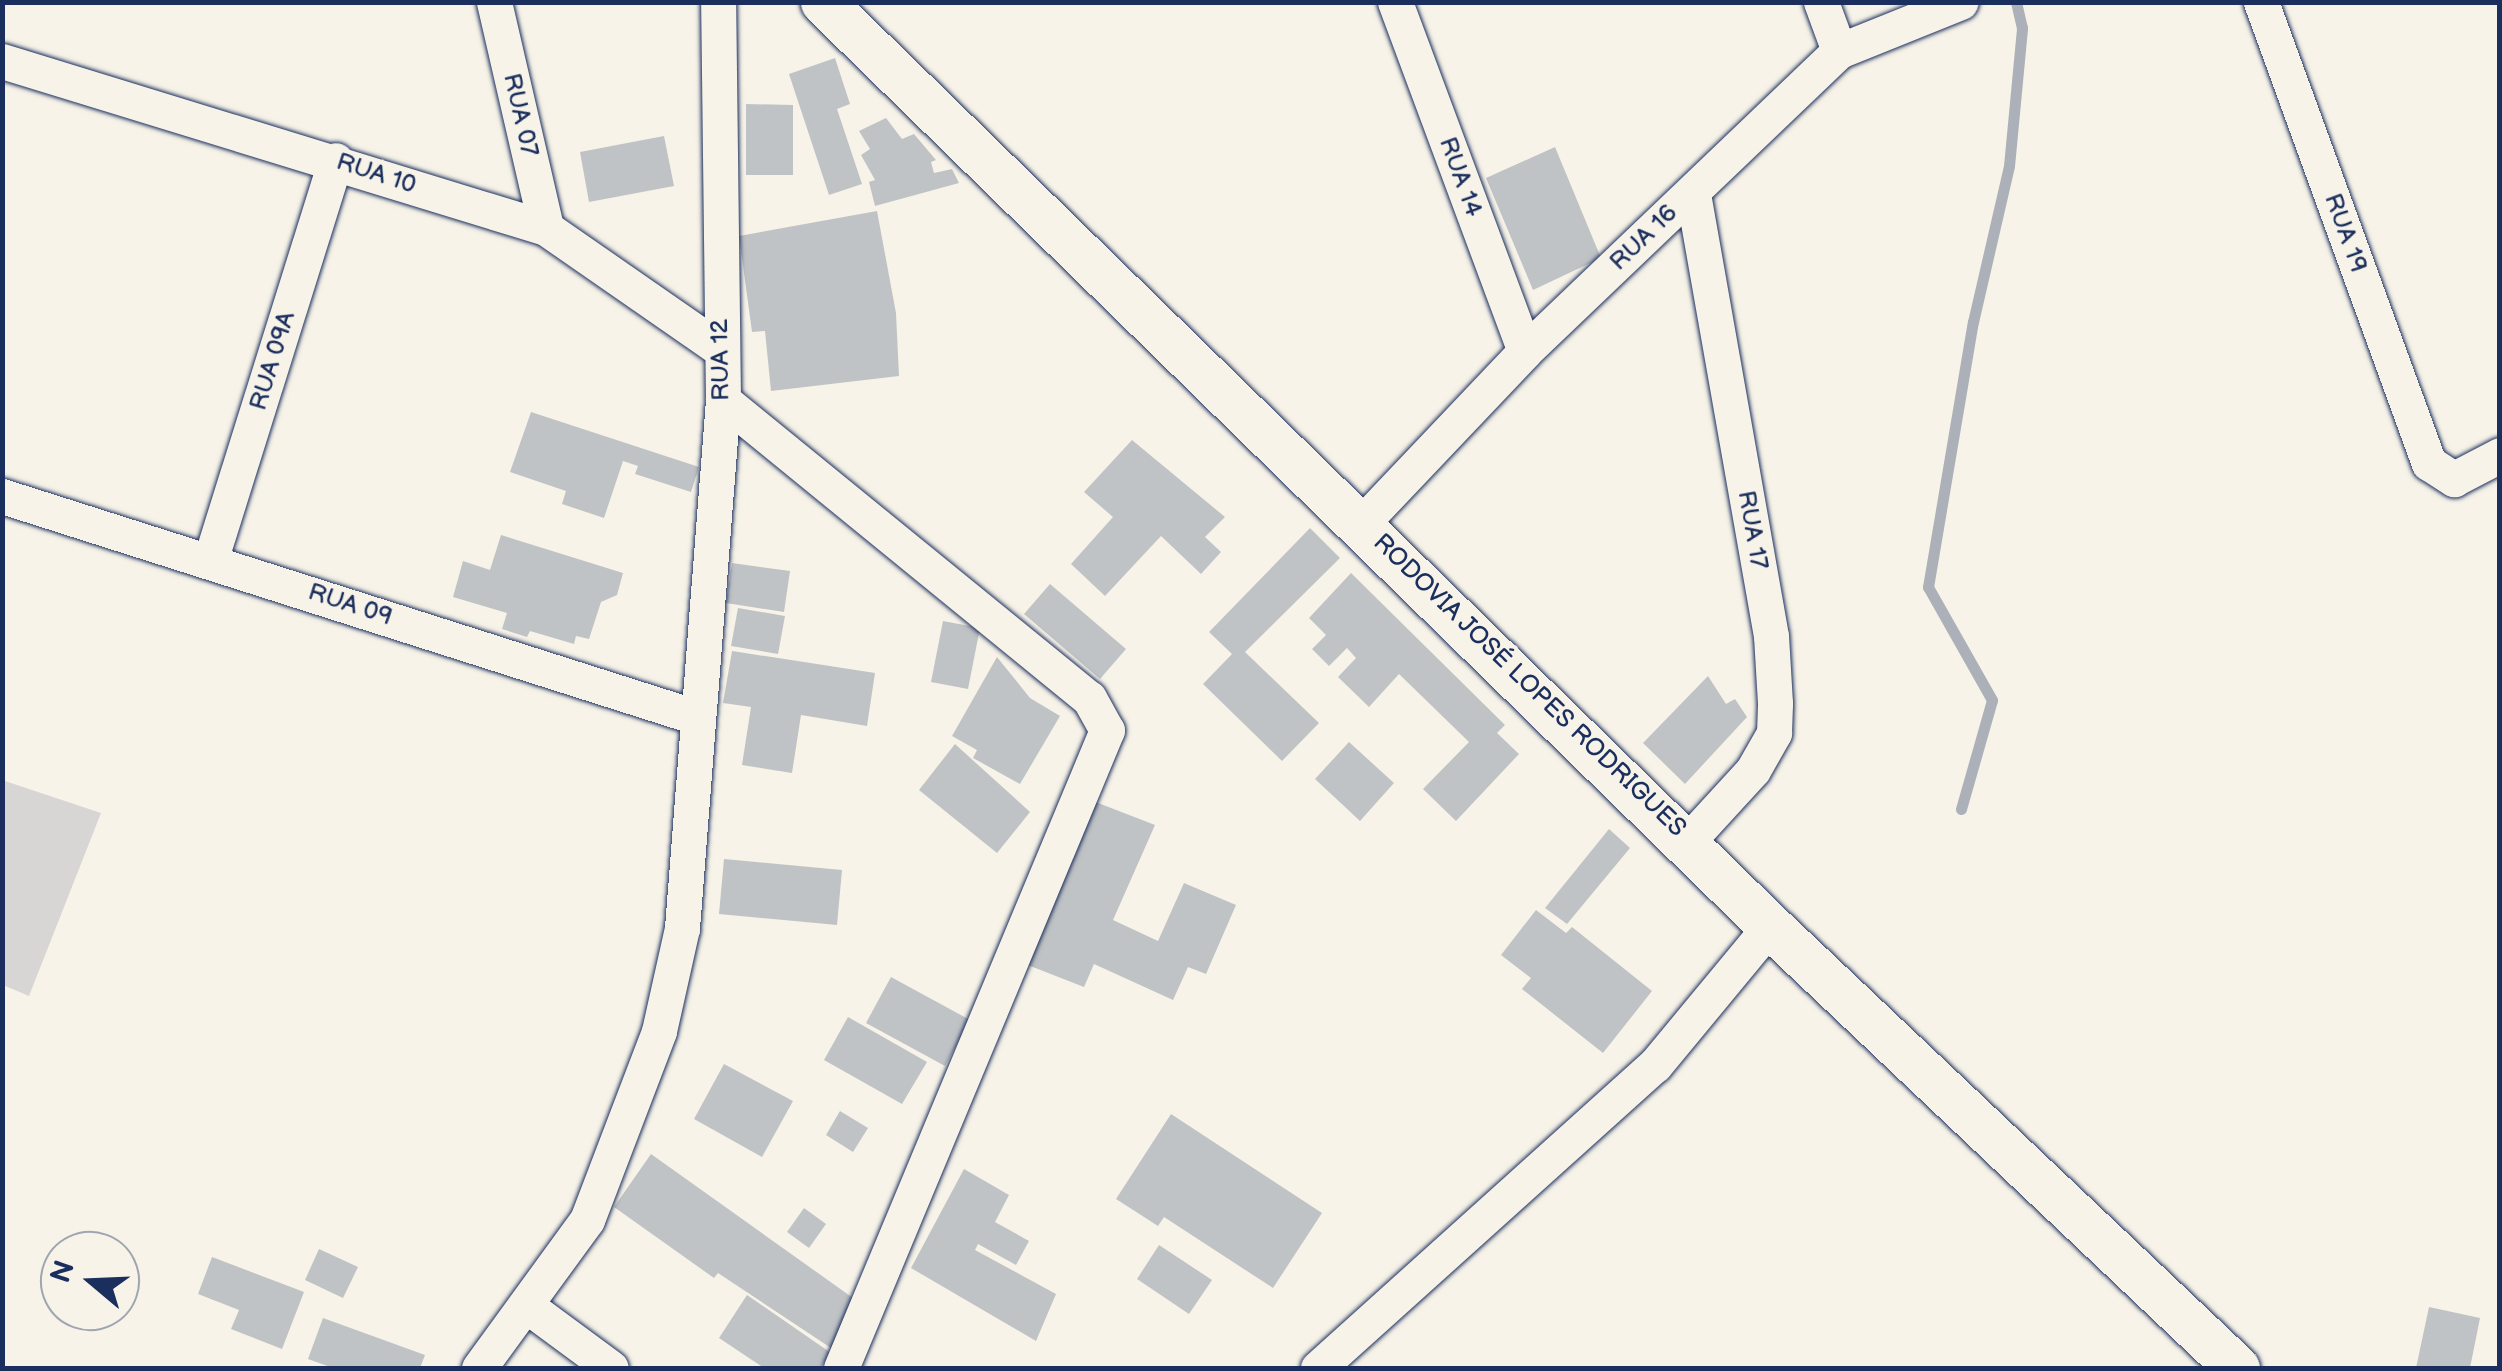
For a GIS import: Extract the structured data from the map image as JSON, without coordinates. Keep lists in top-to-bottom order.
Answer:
{
  "streets": {
    "street": [
      "RUA 07",
      "RUA 10",
      "RUA 14",
      "RUA 19",
      "RUA 16",
      "RUA 12",
      "RUA 09A",
      "RUA 17",
      "RUA 09",
      "RODOVIA JOSÉ LOPES RODRIGUES"
    ]
  },
  "crossings": [
    ["RUA 07", "RUA 10"],
    ["RUA 10", "RUA 12"],
    ["RUA 10", "RUA 09A"],
    ["RUA 14", "RUA 16"],
    ["RUA 16", "RUA 17"],
    ["RUA 16", "RODOVIA JOSÉ LOPES RODRIGUES"],
    ["RUA 12", "RUA 09"],
    ["RUA 09A", "RUA 09"],
    ["RUA 17", "RODOVIA JOSÉ LOPES RODRIGUES"]
  ],
  "north": "left"
}
